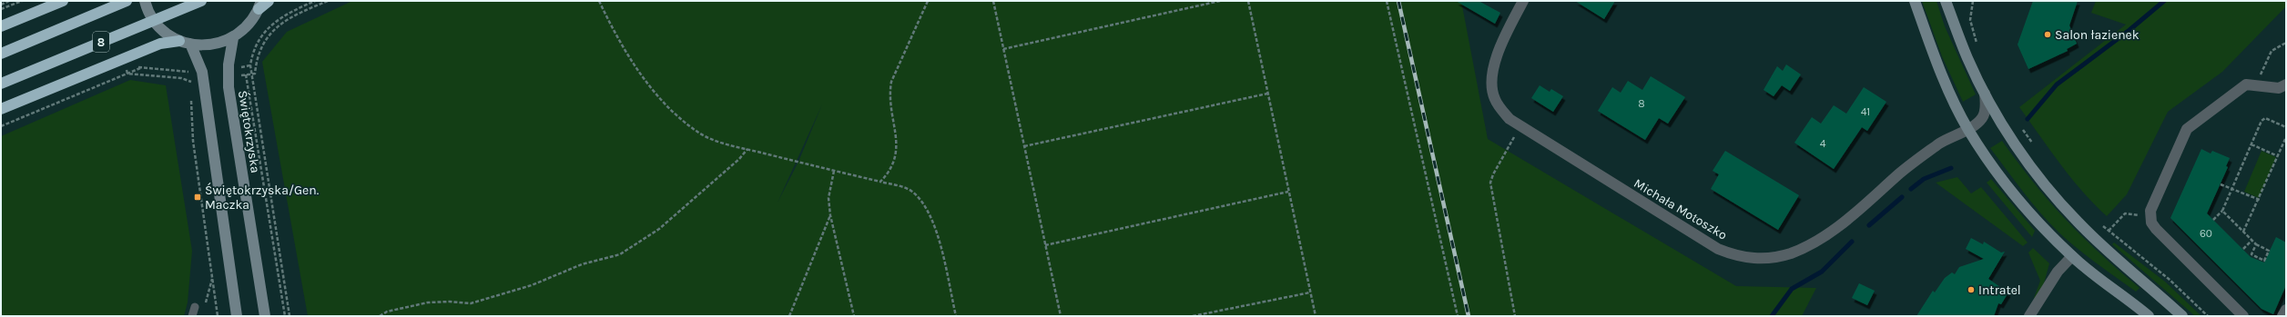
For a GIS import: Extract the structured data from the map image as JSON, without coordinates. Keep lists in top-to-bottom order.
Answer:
{
  "streets": {
    "highway": ["8"],
    "main road": ["Świętokrzyska"],
    "street": ["Michała Motoszko"]
  },
  "places": {
    "other": ["Salon łazienek", "Intratel"],
    "transit": ["Świętokrzyska/Gen. Maczka"]
  },
  "house_numbers": [
    "8",
    "41",
    "4",
    "60"
  ]
}
